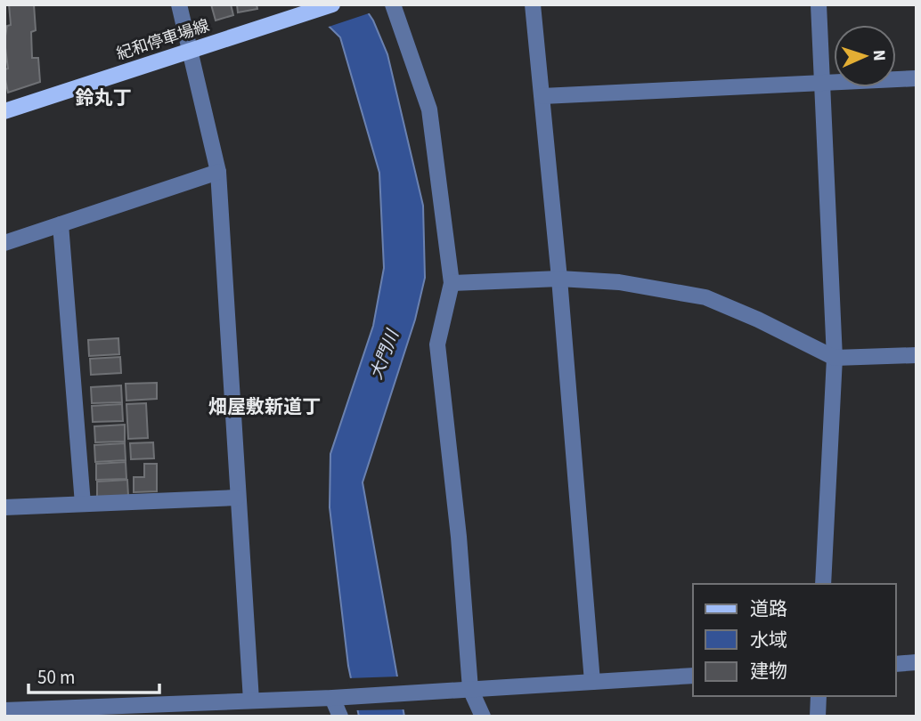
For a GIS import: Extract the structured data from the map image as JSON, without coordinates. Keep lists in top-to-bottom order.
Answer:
{
  "streets": {
    "main road": ["紀和停車場線"]
  },
  "districts": ["鈴丸丁", "畑屋敷新道丁"],
  "water": ["大門川"],
  "legend": ["道路", "水域", "建物"],
  "scale_bar": "50 m",
  "north": "right"
}
